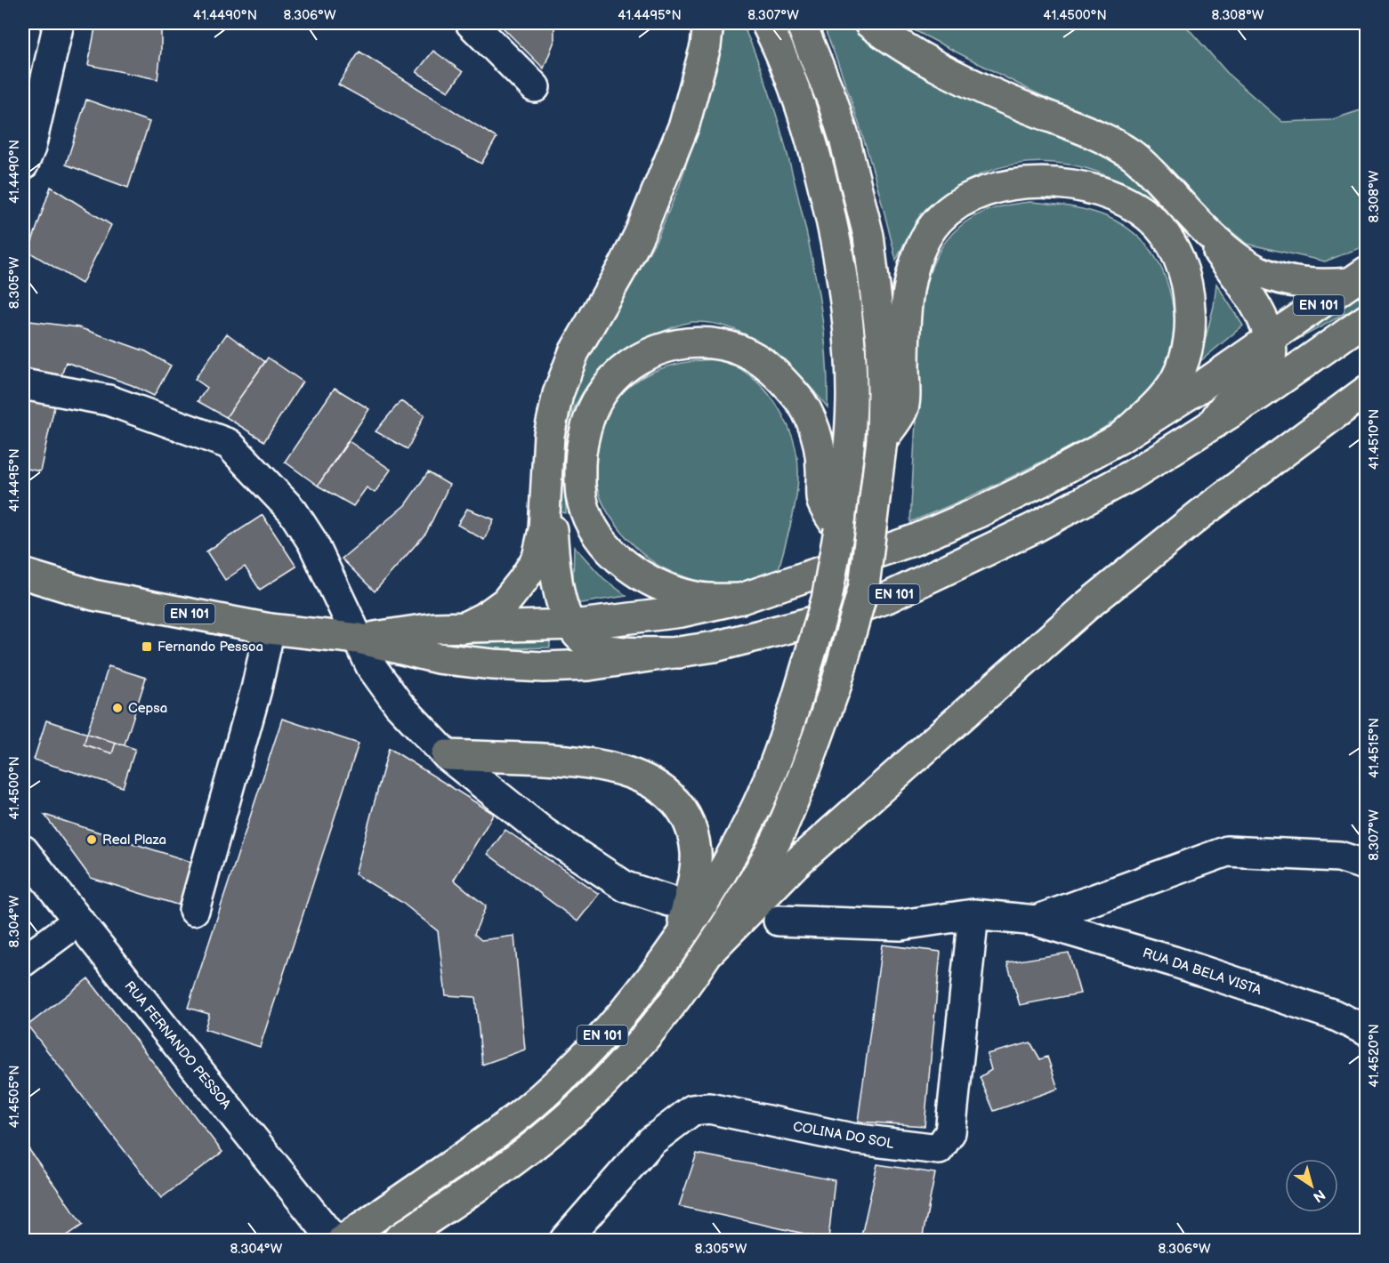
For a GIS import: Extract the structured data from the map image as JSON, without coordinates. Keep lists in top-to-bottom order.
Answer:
{
  "streets": {
    "main road": ["EN 101"],
    "street": ["RUA DA BELA VISTA", "RUA FERNANDO PESSOA", "COLINA DO SOL"]
  },
  "places": {
    "transit": ["Fernando Pessoa"],
    "other": ["Cepsa", "Real Plaza"]
  },
  "north": "bottom right",
  "coordinates": [
    "41.4490°N",
    "8.306°W",
    "41.4495°N",
    "8.307°W",
    "41.4500°N",
    "8.308°W",
    "8.305°W",
    "41.4510°N",
    "41.4515°N",
    "8.304°W",
    "41.4520°N",
    "41.4505°N"
  ]
}
